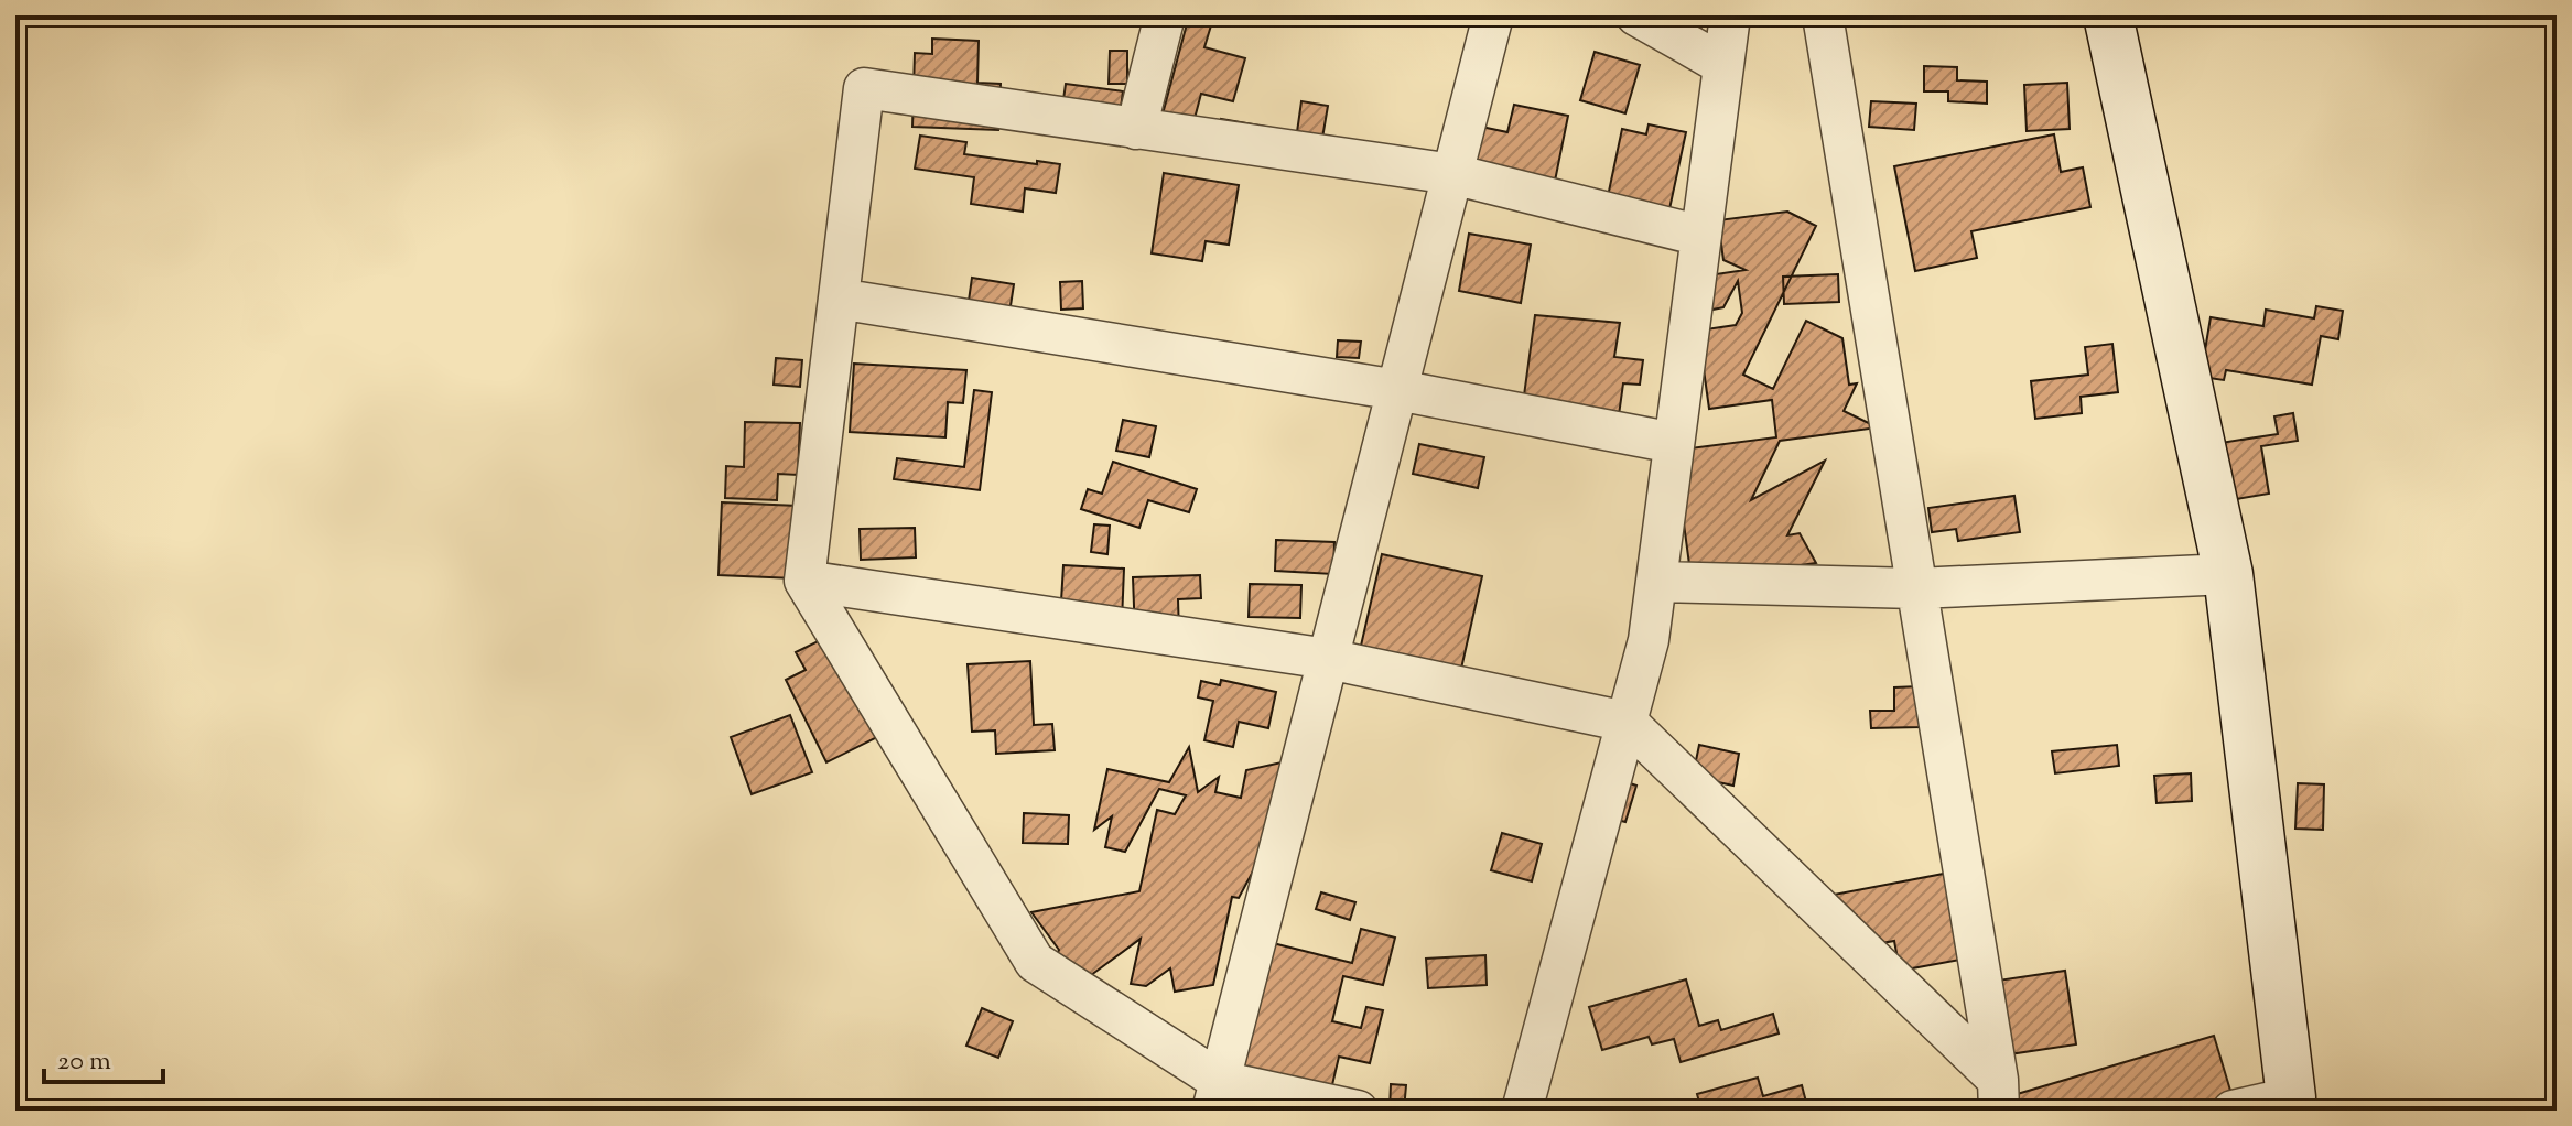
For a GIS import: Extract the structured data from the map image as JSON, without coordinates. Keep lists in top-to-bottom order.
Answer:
{
  "scale_bar": "20 m"
}
